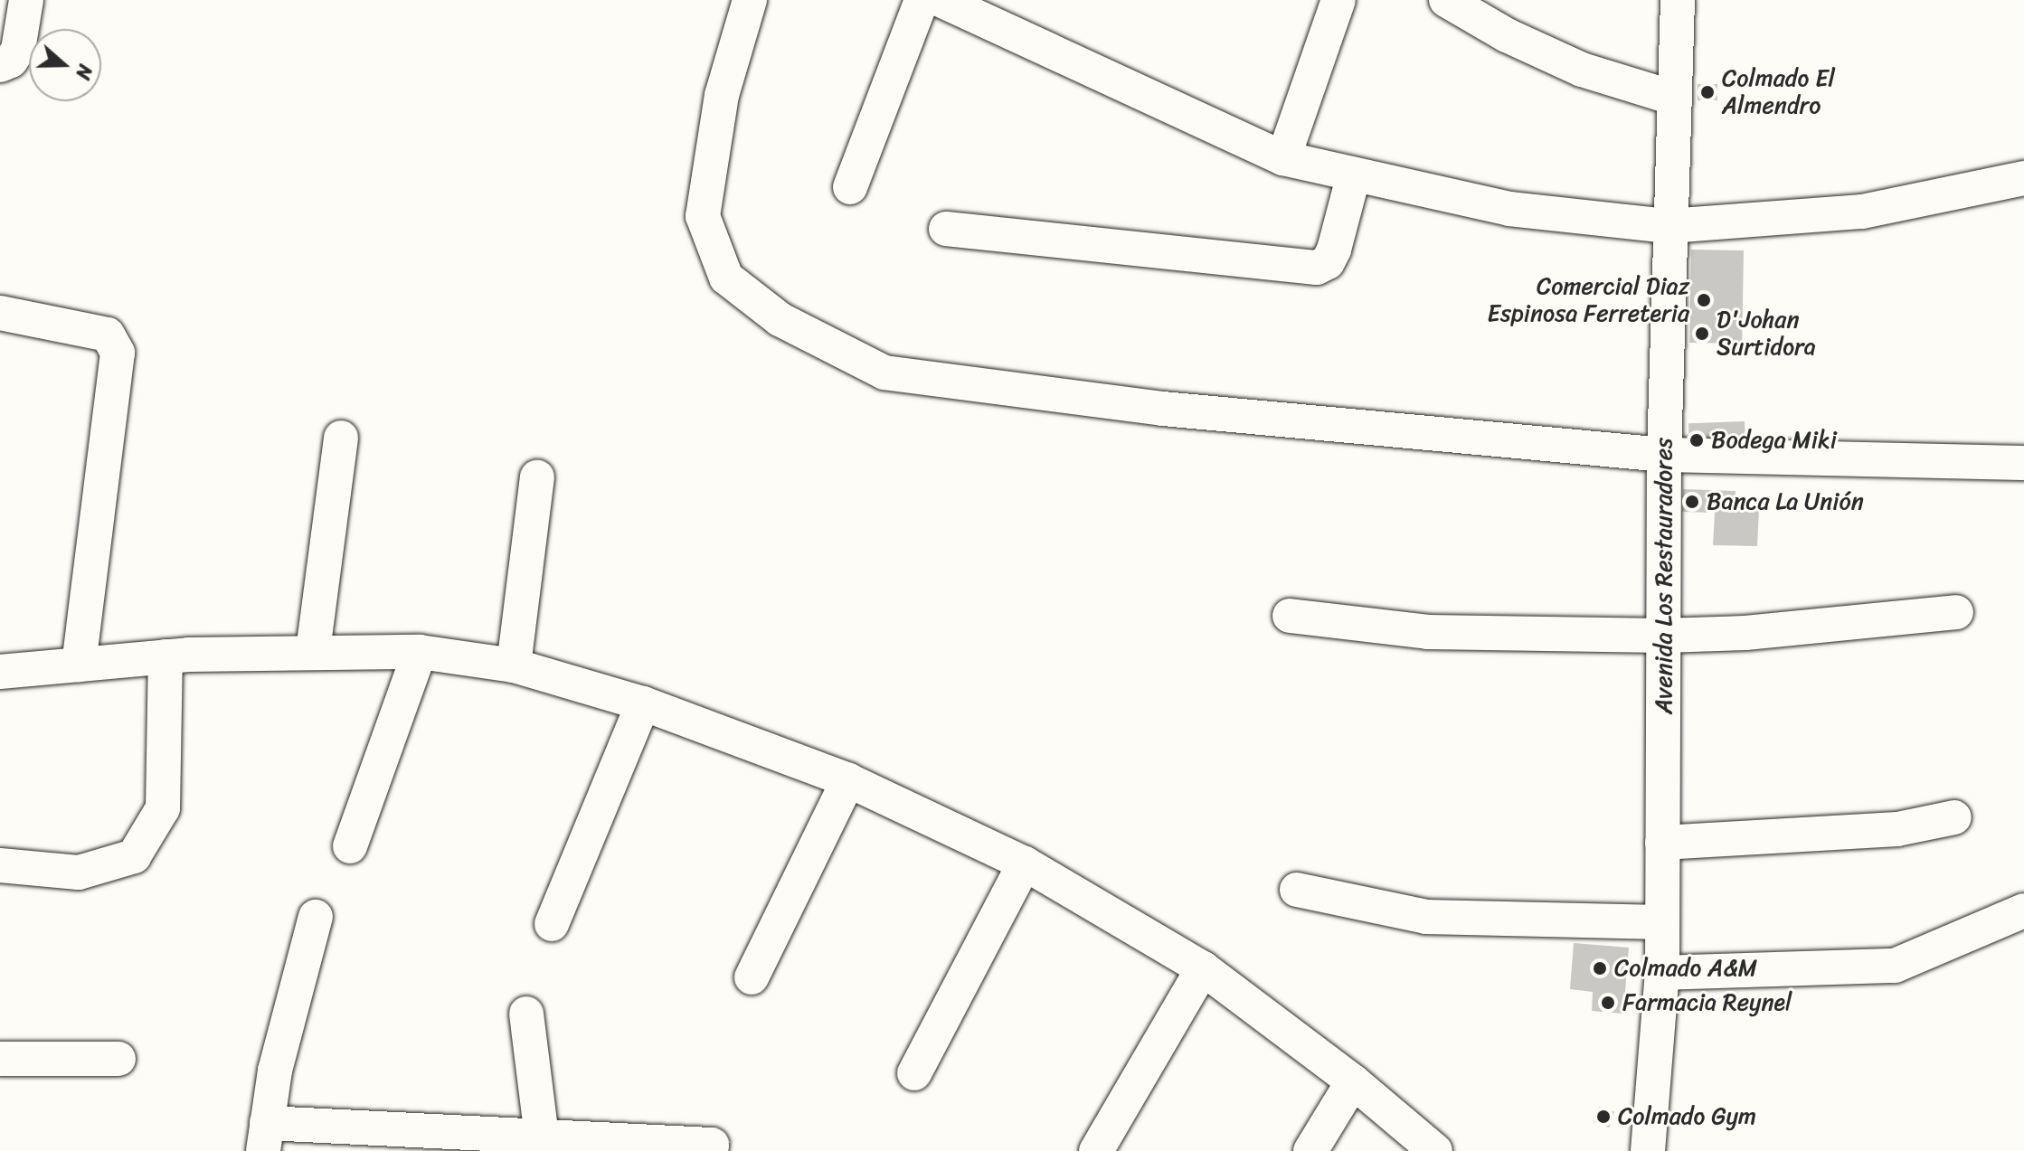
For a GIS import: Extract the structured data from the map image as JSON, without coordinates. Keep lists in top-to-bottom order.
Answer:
{
  "streets": {
    "street": ["Avenida Los Restauradores"]
  },
  "places": [
    "Colmado El Almendro",
    "Comercial Diaz Espinosa Ferreteria",
    "D'Johan Surtidora",
    "Bodega Miki",
    "Banca La Unión",
    "Colmado A&M",
    "Farmacia Reynel",
    "Colmado Gym"
  ],
  "north": "right"
}
